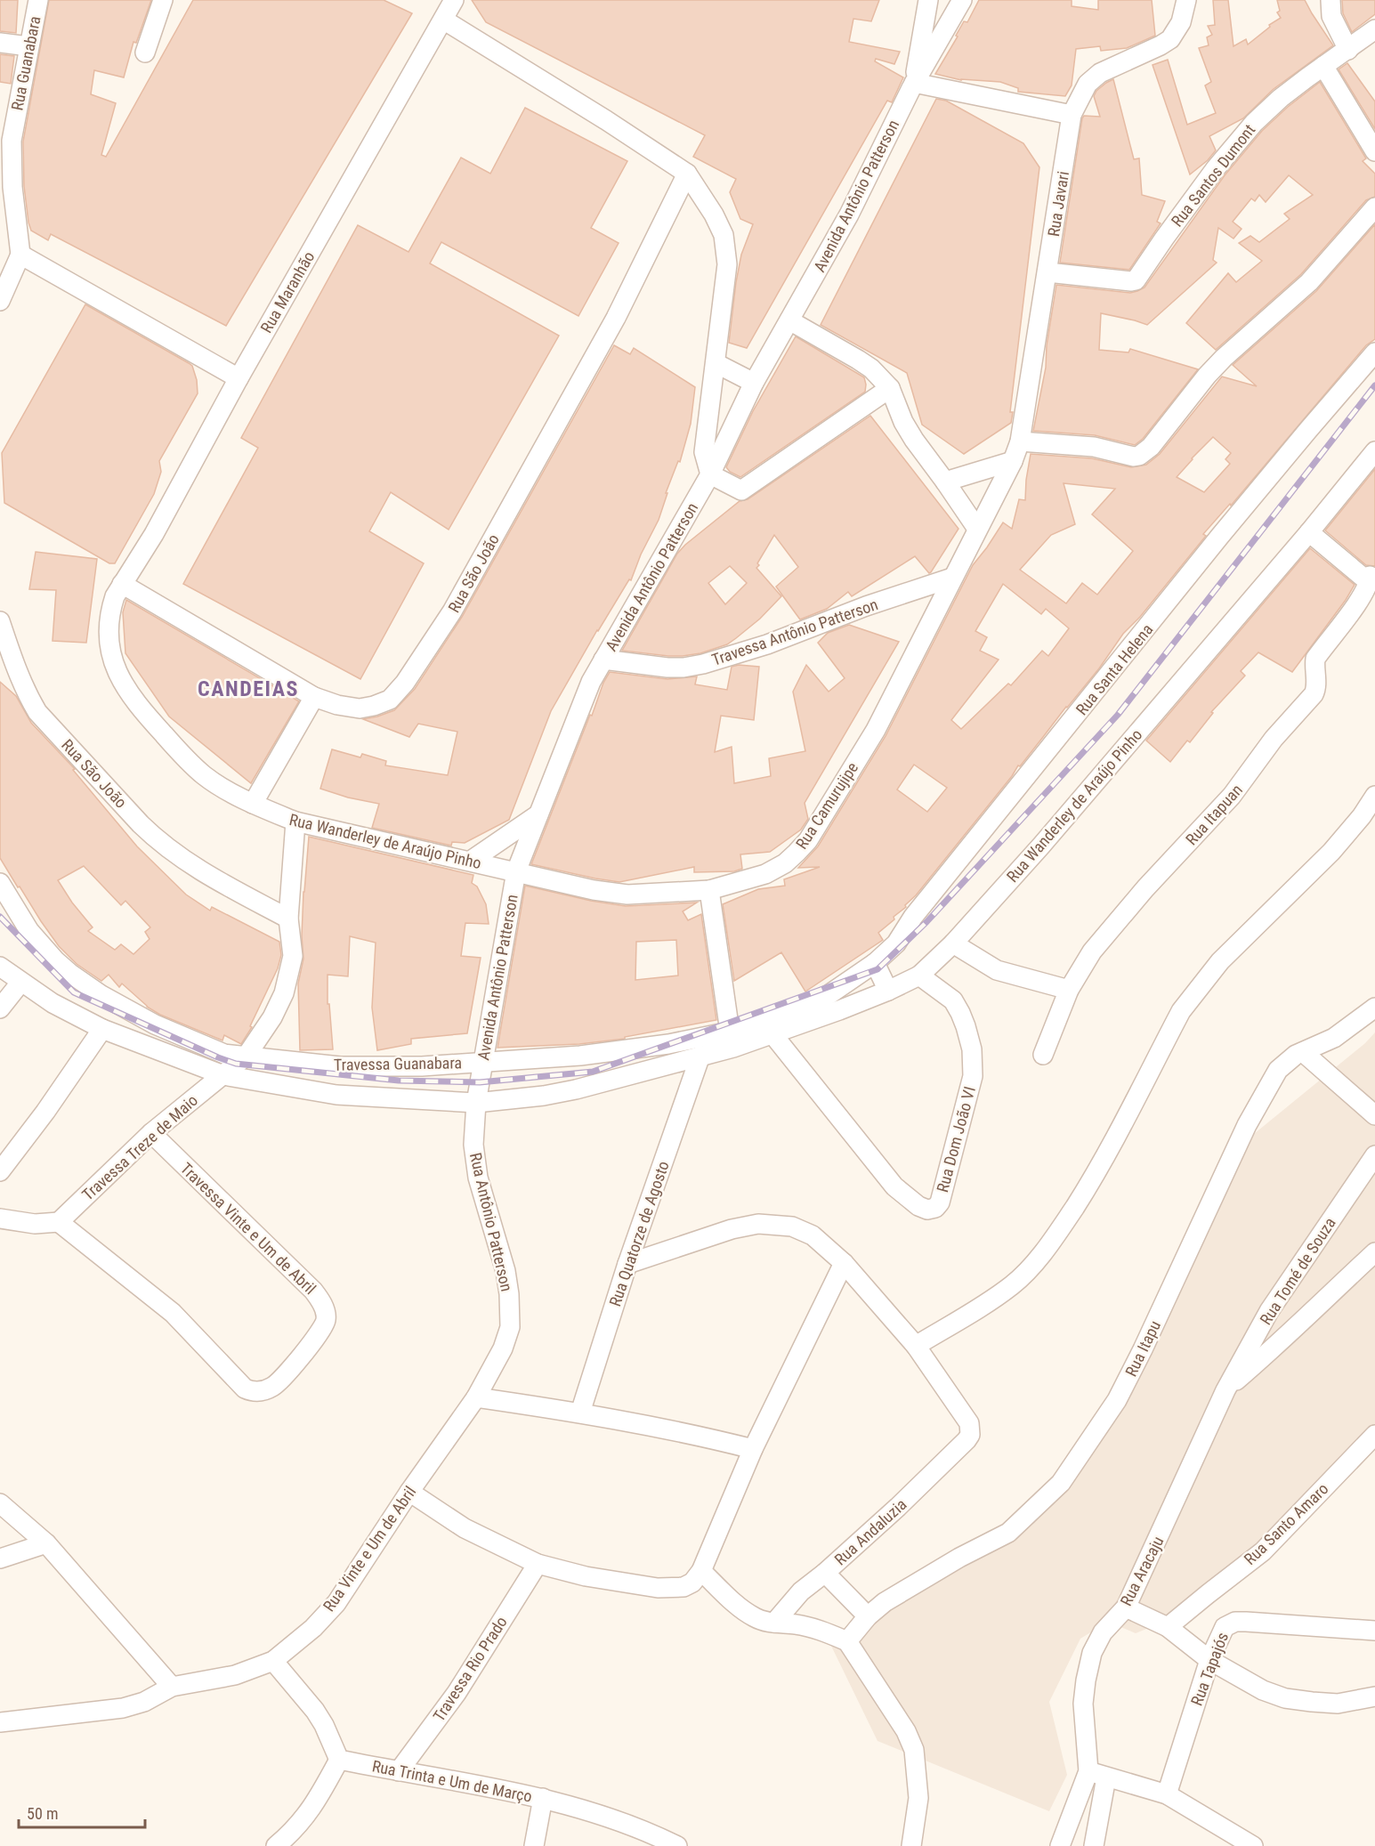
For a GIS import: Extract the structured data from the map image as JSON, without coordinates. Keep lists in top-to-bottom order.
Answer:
{
  "streets": {
    "street": [
      "Rua Guanabara",
      "Rua Santos Dumont",
      "Avenida Antônio Patterson",
      "Rua Javari",
      "Rua Maranhão",
      "Rua São João",
      "Travessa Antônio Patterson",
      "Rua Santa Helena",
      "Rua Camurujipe",
      "Rua Wanderley de Araújo Pinho",
      "Rua Itapuan",
      "Travessa Guanabara",
      "Rua Dom João VI",
      "Travessa Treze de Maio",
      "Rua Antônio Patterson",
      "Travessa Vinte e Um de Abril",
      "Rua Quatorze de Agosto",
      "Rua Tomé de Souza",
      "Rua Itapu",
      "Rua Santo Amaro",
      "Rua Andaluzia",
      "Rua Vinte e Um de Abril",
      "Rua Aracaju",
      "Travessa Rio Prado",
      "Rua Tapajós",
      "Rua Trinta e Um de Março"
    ]
  },
  "crossings": [
    ["Rua Santos Dumont", "Rua Javari"],
    ["Avenida Antônio Patterson", "Travessa Antônio Patterson"],
    ["Avenida Antônio Patterson", "Rua Camurujipe"],
    ["Avenida Antônio Patterson", "Rua Wanderley de Araújo Pinho"],
    ["Avenida Antônio Patterson", "Travessa Guanabara"],
    ["Avenida Antônio Patterson", "Rua Antônio Patterson"],
    ["Rua Javari", "Rua Camurujipe"],
    ["Rua Maranhão", "Rua São João"],
    ["Rua Maranhão", "Rua Wanderley de Araújo Pinho"],
    ["Rua São João", "Rua Wanderley de Araújo Pinho"],
    ["Rua São João", "Travessa Treze de Maio"],
    ["Travessa Antônio Patterson", "Rua Camurujipe"],
    ["Rua Santa Helena", "Travessa Guanabara"],
    ["Rua Camurujipe", "Rua Wanderley de Araújo Pinho"],
    ["Rua Wanderley de Araújo Pinho", "Rua Itapuan"],
    ["Rua Wanderley de Araújo Pinho", "Rua Dom João VI"],
    ["Rua Wanderley de Araújo Pinho", "Travessa Treze de Maio"],
    ["Rua Wanderley de Araújo Pinho", "Rua Antônio Patterson"],
    ["Rua Wanderley de Araújo Pinho", "Rua Quatorze de Agosto"],
    ["Travessa Guanabara", "Travessa Treze de Maio"],
    ["Travessa Treze de Maio", "Travessa Vinte e Um de Abril"],
    ["Rua Antônio Patterson", "Rua Vinte e Um de Abril"],
    ["Rua Tomé de Souza", "Rua Aracaju"],
    ["Travessa Rio Prado", "Rua Trinta e Um de Março"]
  ],
  "districts": ["CANDEIAS"],
  "scale_bar": "50 m"
}
